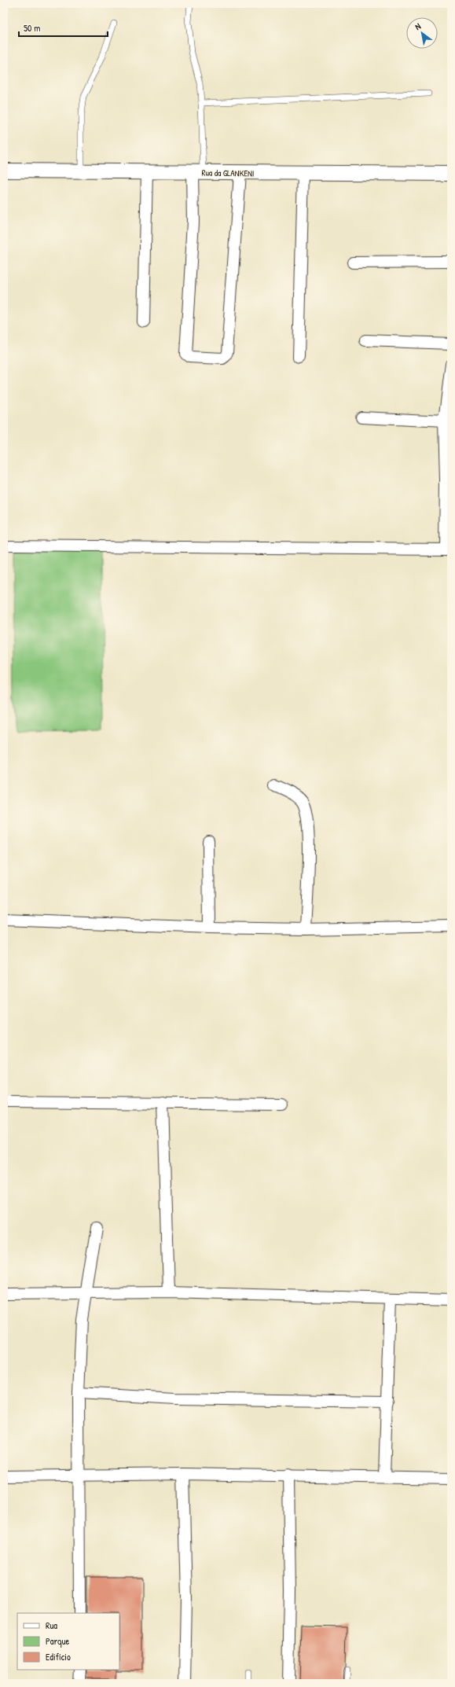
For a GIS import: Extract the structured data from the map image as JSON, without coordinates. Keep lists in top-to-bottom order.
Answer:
{
  "streets": {
    "street": ["Rua da GLANKENI"]
  },
  "legend": ["Rua", "Parque", "Edifício"],
  "scale_bar": "50 m",
  "north": "top left"
}
